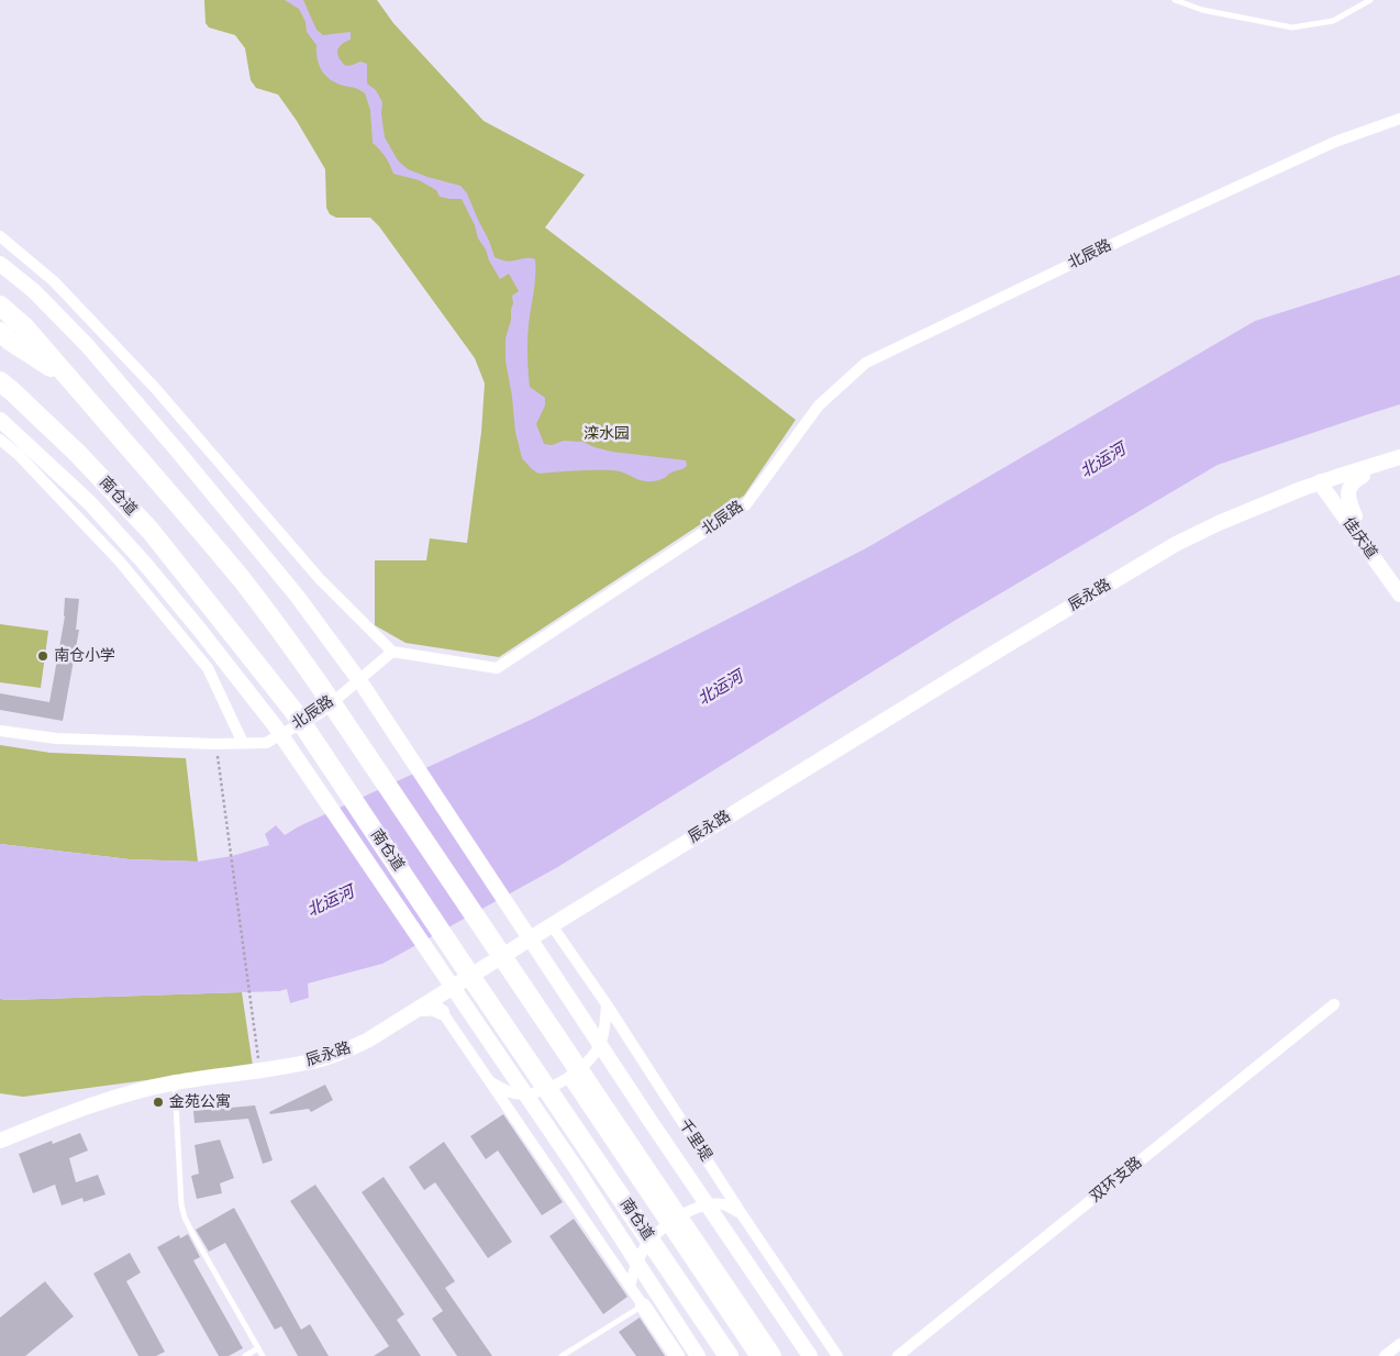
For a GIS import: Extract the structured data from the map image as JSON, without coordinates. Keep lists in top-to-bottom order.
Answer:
{
  "streets": {
    "highway": ["南仓道"],
    "street": [
      "北辰路",
      "佳庆道",
      "辰永路",
      "千里堤",
      "双环支路"
    ]
  },
  "crossings": [
    ["佳庆道", "辰永路"],
    ["辰永路", "千里堤"]
  ],
  "water": ["北运河"],
  "parks": ["滦水园"],
  "places": ["南仓小学", "金苑公寓"]
}
